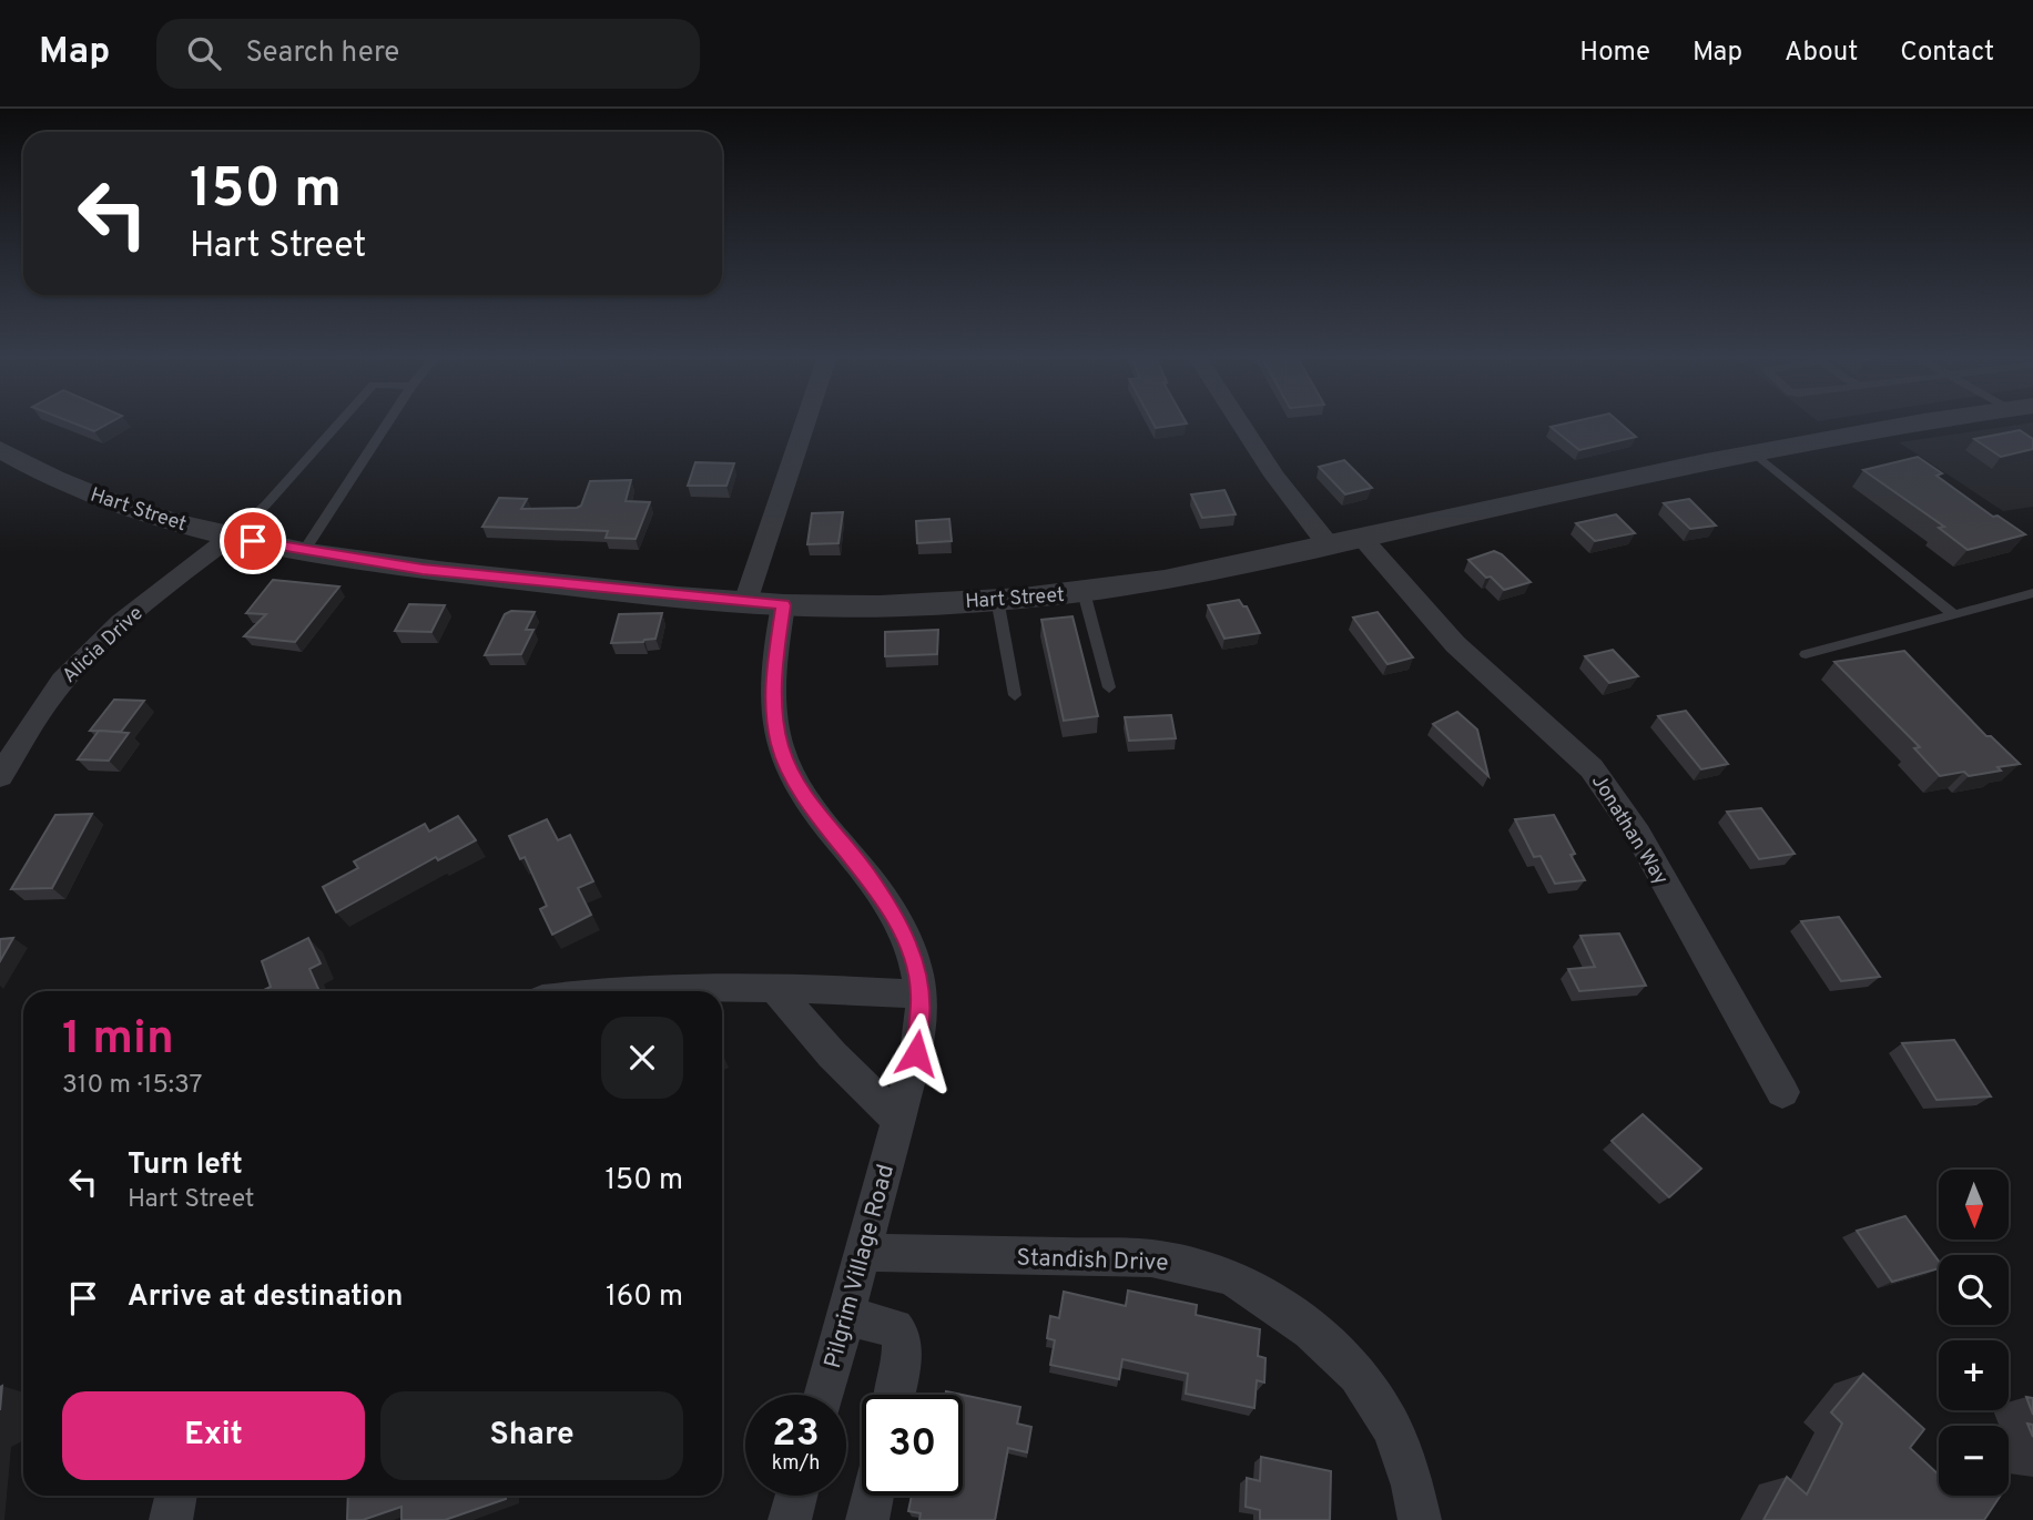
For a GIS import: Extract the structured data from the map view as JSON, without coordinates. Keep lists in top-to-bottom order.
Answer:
{
  "streets": {
    "street": [
      "Hart Street",
      "Alicia Drive",
      "Jonathan Way",
      "Standish Drive",
      "Pilgrim Village Road"
    ]
  },
  "crossings": [
    ["Hart Street", "Alicia Drive"],
    ["Hart Street", "Jonathan Way"],
    ["Hart Street", "Pilgrim Village Road"],
    ["Standish Drive", "Pilgrim Village Road"]
  ],
  "north": "bottom",
  "page": {
    "header": "Map",
    "search": "Search here",
    "nav": [
      "Home",
      "Map",
      "About",
      "Contact"
    ],
    "turn": ["150 m", "Hart Street"],
    "heading": ["1 min", "310 m · 15:37"],
    "list": [
      {
        "name": "Turn left",
        "note": "Hart Street",
        "value": "150 m"
      },
      {
        "name": "Arrive at destination",
        "value": "160 m"
      }
    ],
    "map_buttons": ["+", "−"],
    "buttons": ["Exit", "Share"],
    "speed": "23 km/h",
    "limit": "30"
  }
}
